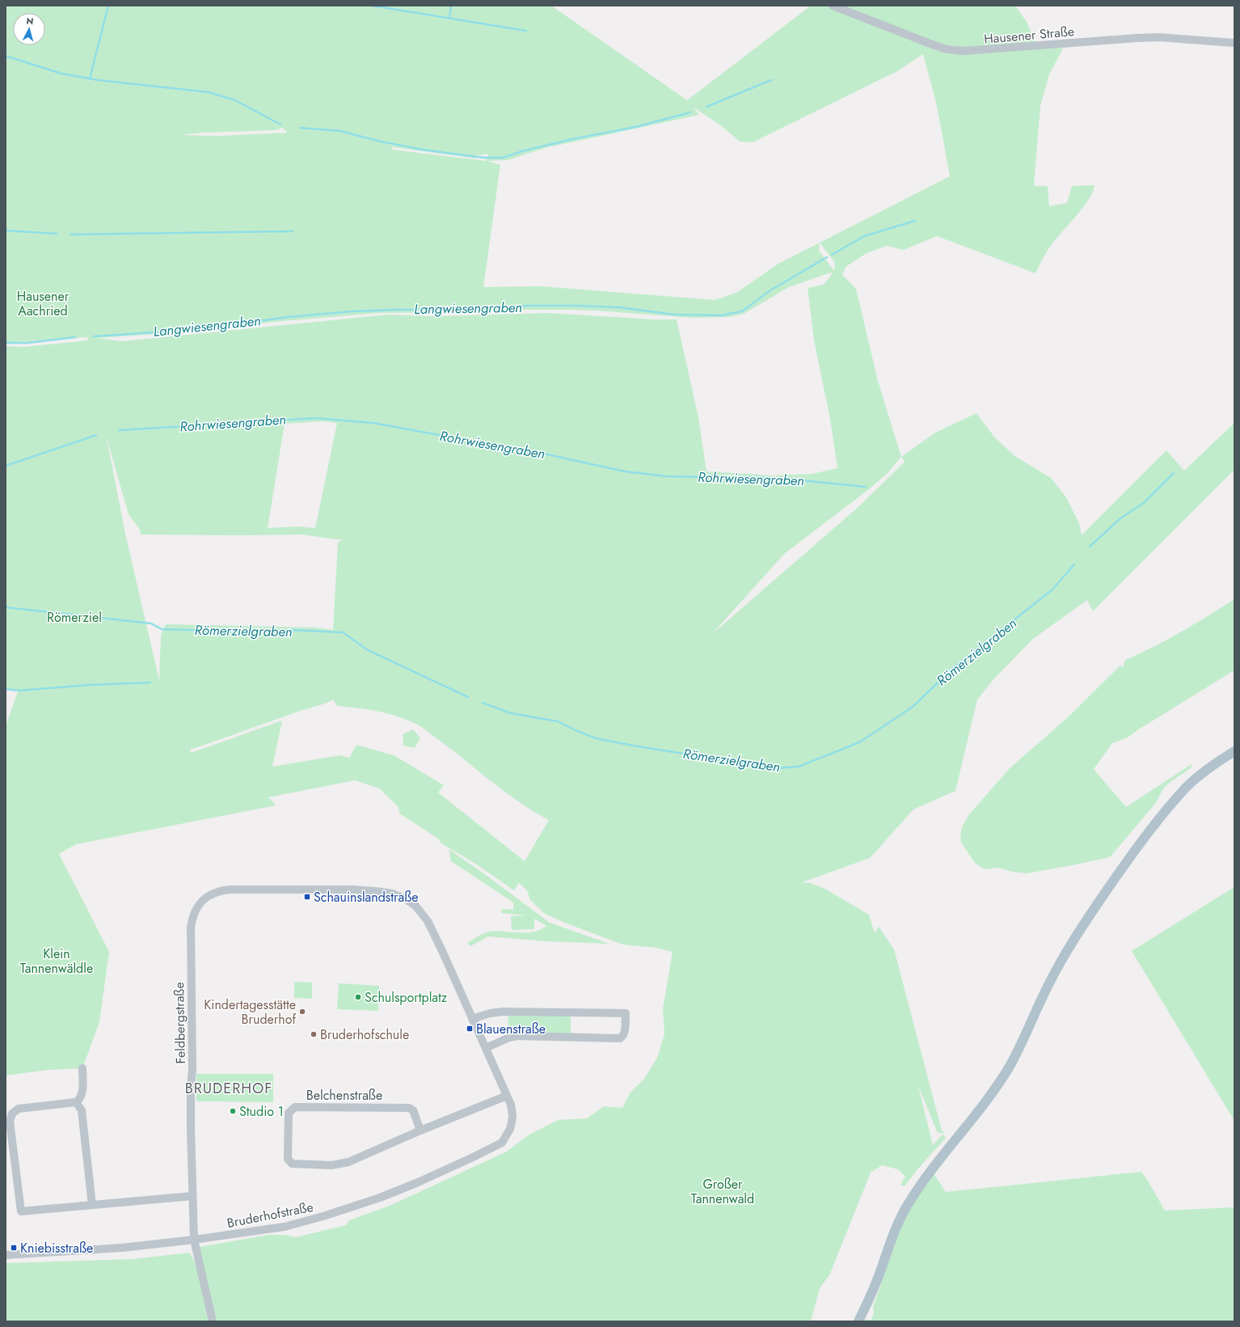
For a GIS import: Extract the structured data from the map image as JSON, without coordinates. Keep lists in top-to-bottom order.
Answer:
{
  "streets": {
    "street": [
      "Hausener Straße",
      "Feldbergstraße",
      "Belchenstraße",
      "Bruderhofstraße"
    ]
  },
  "crossings": [
    ["Feldbergstraße", "Bruderhofstraße"],
    ["Belchenstraße", "Bruderhofstraße"]
  ],
  "districts": ["BRUDERHOF"],
  "water": ["Langwiesengraben", "Rohrwiesengraben", "Römerzielgraben"],
  "parks": [
    "Hausener Aachried",
    "Römerziel",
    "Klein Tannenwäldle",
    "Großer Tannenwald"
  ],
  "places": {
    "transit": ["Schauinslandstraße", "Blauenstraße", "Kniebisstraße"],
    "other": [
      "Schulsportplatz",
      "Kindertagesstätte Bruderhof",
      "Bruderhofschule",
      "Studio 1"
    ]
  },
  "north": "top"
}
